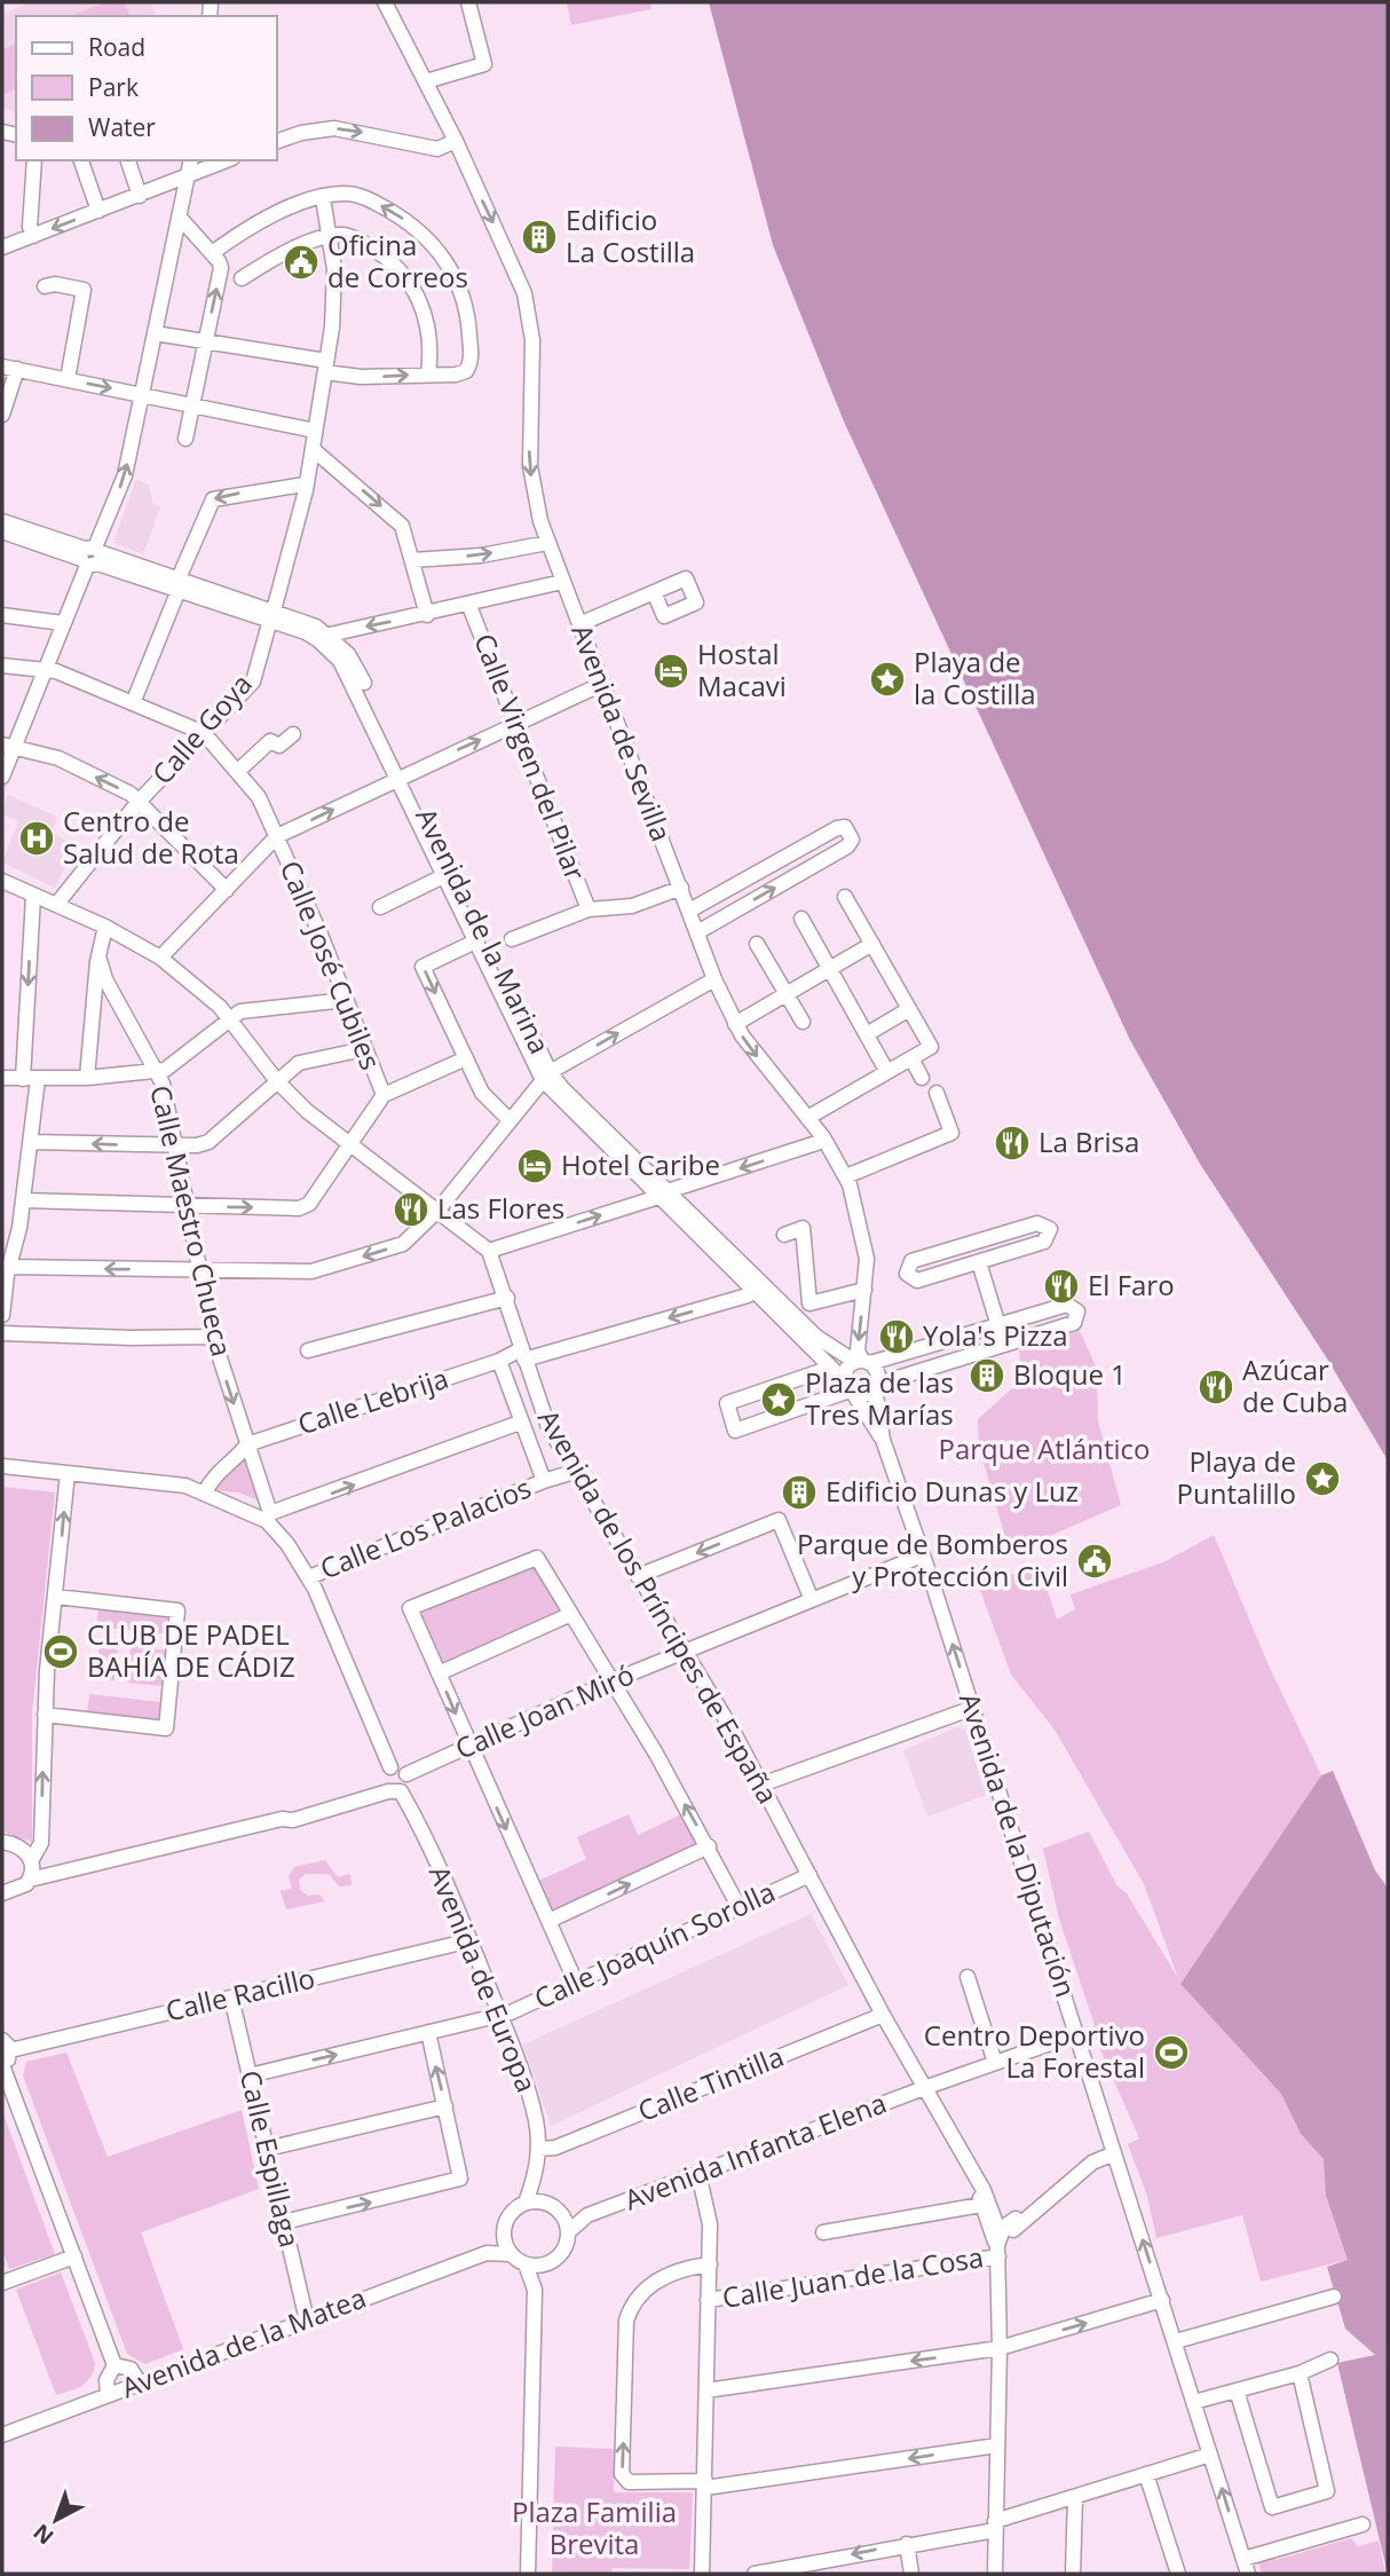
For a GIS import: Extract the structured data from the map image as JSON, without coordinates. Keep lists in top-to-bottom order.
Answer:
{
  "streets": {
    "street": [
      "Calle Goya",
      "Avenida de Sevilla",
      "Calle Virgen del Pilar",
      "Avenida de la Marina",
      "Calle José Cubiles",
      "Calle Maestro Chueca",
      "Calle Lebrija",
      "Calle Los Palacios",
      "Avenida de los Príncipes de España",
      "Calle Joan Miró",
      "Avenida de la Diputación",
      "Calle Joaquín Sorolla",
      "Avenida de Europa",
      "Calle Racillo",
      "Calle Tintilla",
      "Avenida Infanta Elena",
      "Calle Espillaga",
      "Calle Juan de la Cosa",
      "Avenida de la Matea"
    ]
  },
  "crossings": [
    ["Calle Goya", "Avenida de la Marina"],
    ["Calle Goya", "Calle José Cubiles"],
    ["Avenida de Sevilla", "Avenida de la Marina"],
    ["Avenida de Sevilla", "Avenida de la Diputación"],
    ["Avenida de la Marina", "Calle Lebrija"],
    ["Avenida de la Marina", "Avenida de la Diputación"],
    ["Calle Maestro Chueca", "Calle Lebrija"],
    ["Calle Lebrija", "Avenida de los Príncipes de España"],
    ["Calle Los Palacios", "Avenida de los Príncipes de España"],
    ["Avenida de los Príncipes de España", "Calle Joan Miró"],
    ["Avenida de los Príncipes de España", "Calle Joaquín Sorolla"],
    ["Avenida de los Príncipes de España", "Calle Tintilla"],
    ["Avenida de los Príncipes de España", "Avenida Infanta Elena"],
    ["Avenida de los Príncipes de España", "Calle Juan de la Cosa"],
    ["Calle Joan Miró", "Avenida de la Diputación"],
    ["Calle Joan Miró", "Avenida de Europa"],
    ["Avenida de la Diputación", "Avenida Infanta Elena"],
    ["Calle Joaquín Sorolla", "Avenida de Europa"],
    ["Calle Joaquín Sorolla", "Calle Espillaga"],
    ["Avenida de Europa", "Calle Racillo"],
    ["Avenida de Europa", "Calle Tintilla"],
    ["Avenida de Europa", "Avenida Infanta Elena"],
    ["Avenida de Europa", "Avenida de la Matea"],
    ["Calle Racillo", "Calle Espillaga"],
    ["Avenida Infanta Elena", "Avenida de la Matea"],
    ["Calle Espillaga", "Avenida de la Matea"]
  ],
  "one_way": ["Avenida de Sevilla"],
  "parks": ["Parque Atlántico", "Plaza Familia Brevita"],
  "places": {
    "building": ["Edificio La Costilla", "Bloque 1", "Edificio Dunas y Luz"],
    "public building": ["Oficina de Correos", "Parque de Bomberos y Protección Civil"],
    "hotel": ["Hostal Macavi", "Hotel Caribe"],
    "place": ["Playa de la Costilla", "Plaza de las Tres Marías", "Playa de Puntalillo"],
    "hospital": ["Centro de Salud de Rota"],
    "restaurant": [
      "La Brisa",
      "Las Flores",
      "El Faro",
      "Yola's Pizza",
      "Azúcar de Cuba"
    ],
    "sports": ["CLUB DE PADEL BAHÍA DE CÁDIZ", "Centro Deportivo La Forestal"]
  },
  "legend": ["Road", "Park", "Water"],
  "north": "bottom left"
}
